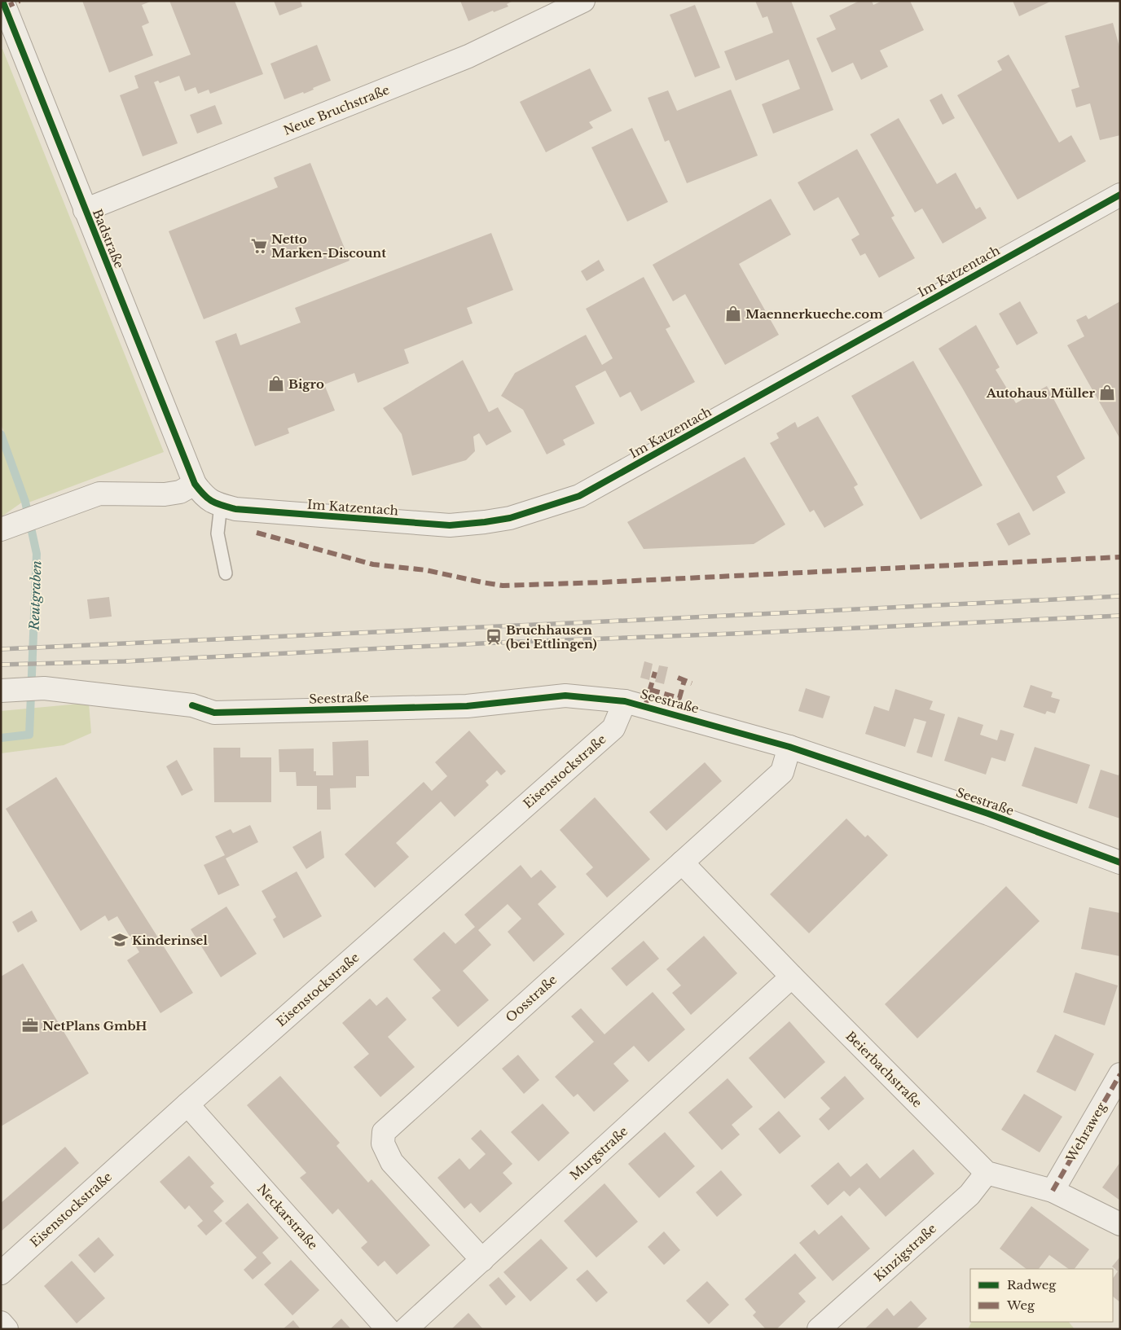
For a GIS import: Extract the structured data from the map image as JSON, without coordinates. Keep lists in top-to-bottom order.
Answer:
{
  "streets": {
    "street": [
      "Neue Bruchstraße",
      "Badstraße",
      "Im Katzentach",
      "Seestraße",
      "Eisenstockstraße",
      "Oosstraße",
      "Beierbachstraße",
      "Wehraweg",
      "Murgstraße",
      "Neckarstraße",
      "Kinzigstraße"
    ]
  },
  "crossings": [
    ["Neue Bruchstraße", "Badstraße"],
    ["Badstraße", "Im Katzentach"],
    ["Seestraße", "Eisenstockstraße"],
    ["Seestraße", "Oosstraße"],
    ["Eisenstockstraße", "Neckarstraße"],
    ["Oosstraße", "Beierbachstraße"],
    ["Oosstraße", "Murgstraße"],
    ["Beierbachstraße", "Murgstraße"],
    ["Beierbachstraße", "Kinzigstraße"]
  ],
  "water": ["Reutgraben"],
  "places": {
    "supermarket": ["Netto Marken-Discount"],
    "shop": ["Maennerkueche.com", "Bigro", "Autohaus Müller"],
    "station": ["Bruchhausen (bei Ettlingen)"],
    "school or university": ["Kinderinsel"],
    "office": ["NetPlans GmbH"]
  },
  "legend": ["Radweg", "Weg"]
}
